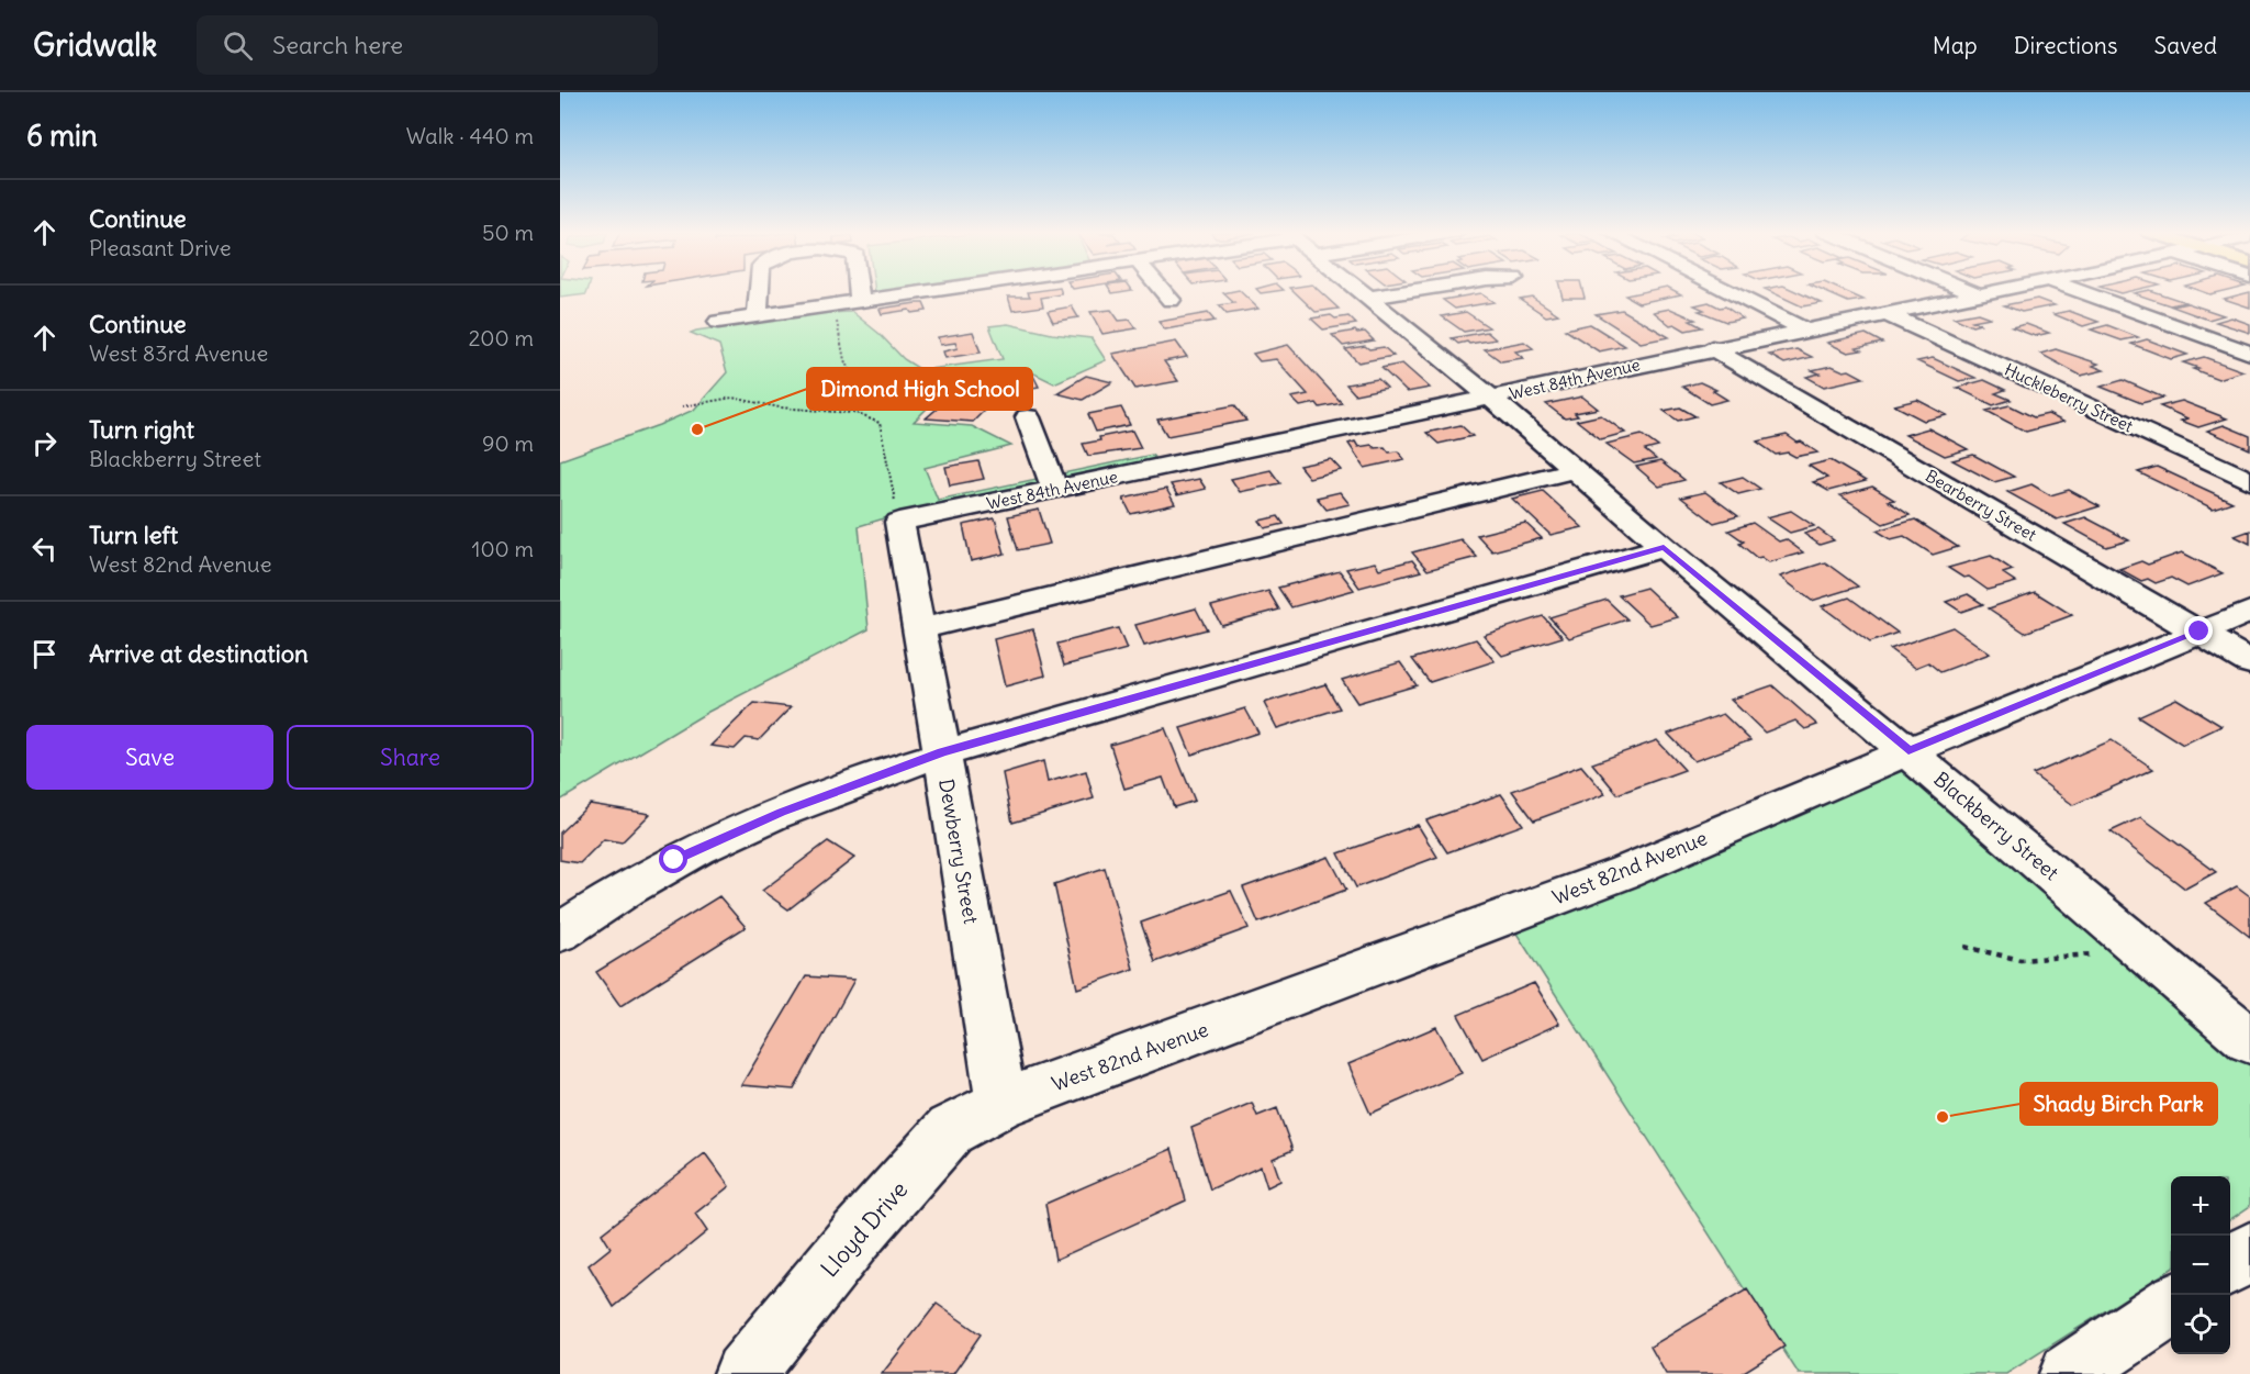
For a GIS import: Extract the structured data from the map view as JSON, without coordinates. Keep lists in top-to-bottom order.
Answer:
{
  "streets": {
    "street": [
      "West 84th Avenue",
      "Huckleberry Street",
      "Bearberry Street",
      "Blackberry Street",
      "Dewberry Street",
      "West 82nd Avenue",
      "Lloyd Drive"
    ]
  },
  "crossings": [
    ["West 84th Avenue", "Huckleberry Street"],
    ["West 84th Avenue", "Bearberry Street"],
    ["West 84th Avenue", "Blackberry Street"],
    ["West 84th Avenue", "Dewberry Street"],
    ["Bearberry Street", "West 82nd Avenue"],
    ["Blackberry Street", "West 82nd Avenue"],
    ["Dewberry Street", "West 82nd Avenue"],
    ["Dewberry Street", "Lloyd Drive"],
    ["West 82nd Avenue", "Lloyd Drive"]
  ],
  "places": ["Dimond High School", "Shady Birch Park"],
  "page": {
    "header": "Gridwalk",
    "search": "Search here",
    "nav": ["Map", "Directions", "Saved"],
    "heading": ["6 min", "Walk · 440 m"],
    "list": [
      ["Continue", "Pleasant Drive", "50 m"],
      ["Continue", "West 83rd Avenue", "200 m"],
      ["Turn right", "Blackberry Street", "90 m"],
      ["Turn left", "West 82nd Avenue", "100 m"],
      "Arrive at destination"
    ],
    "buttons": ["Save", "Share"],
    "map_buttons": ["+", "−"]
  }
}
